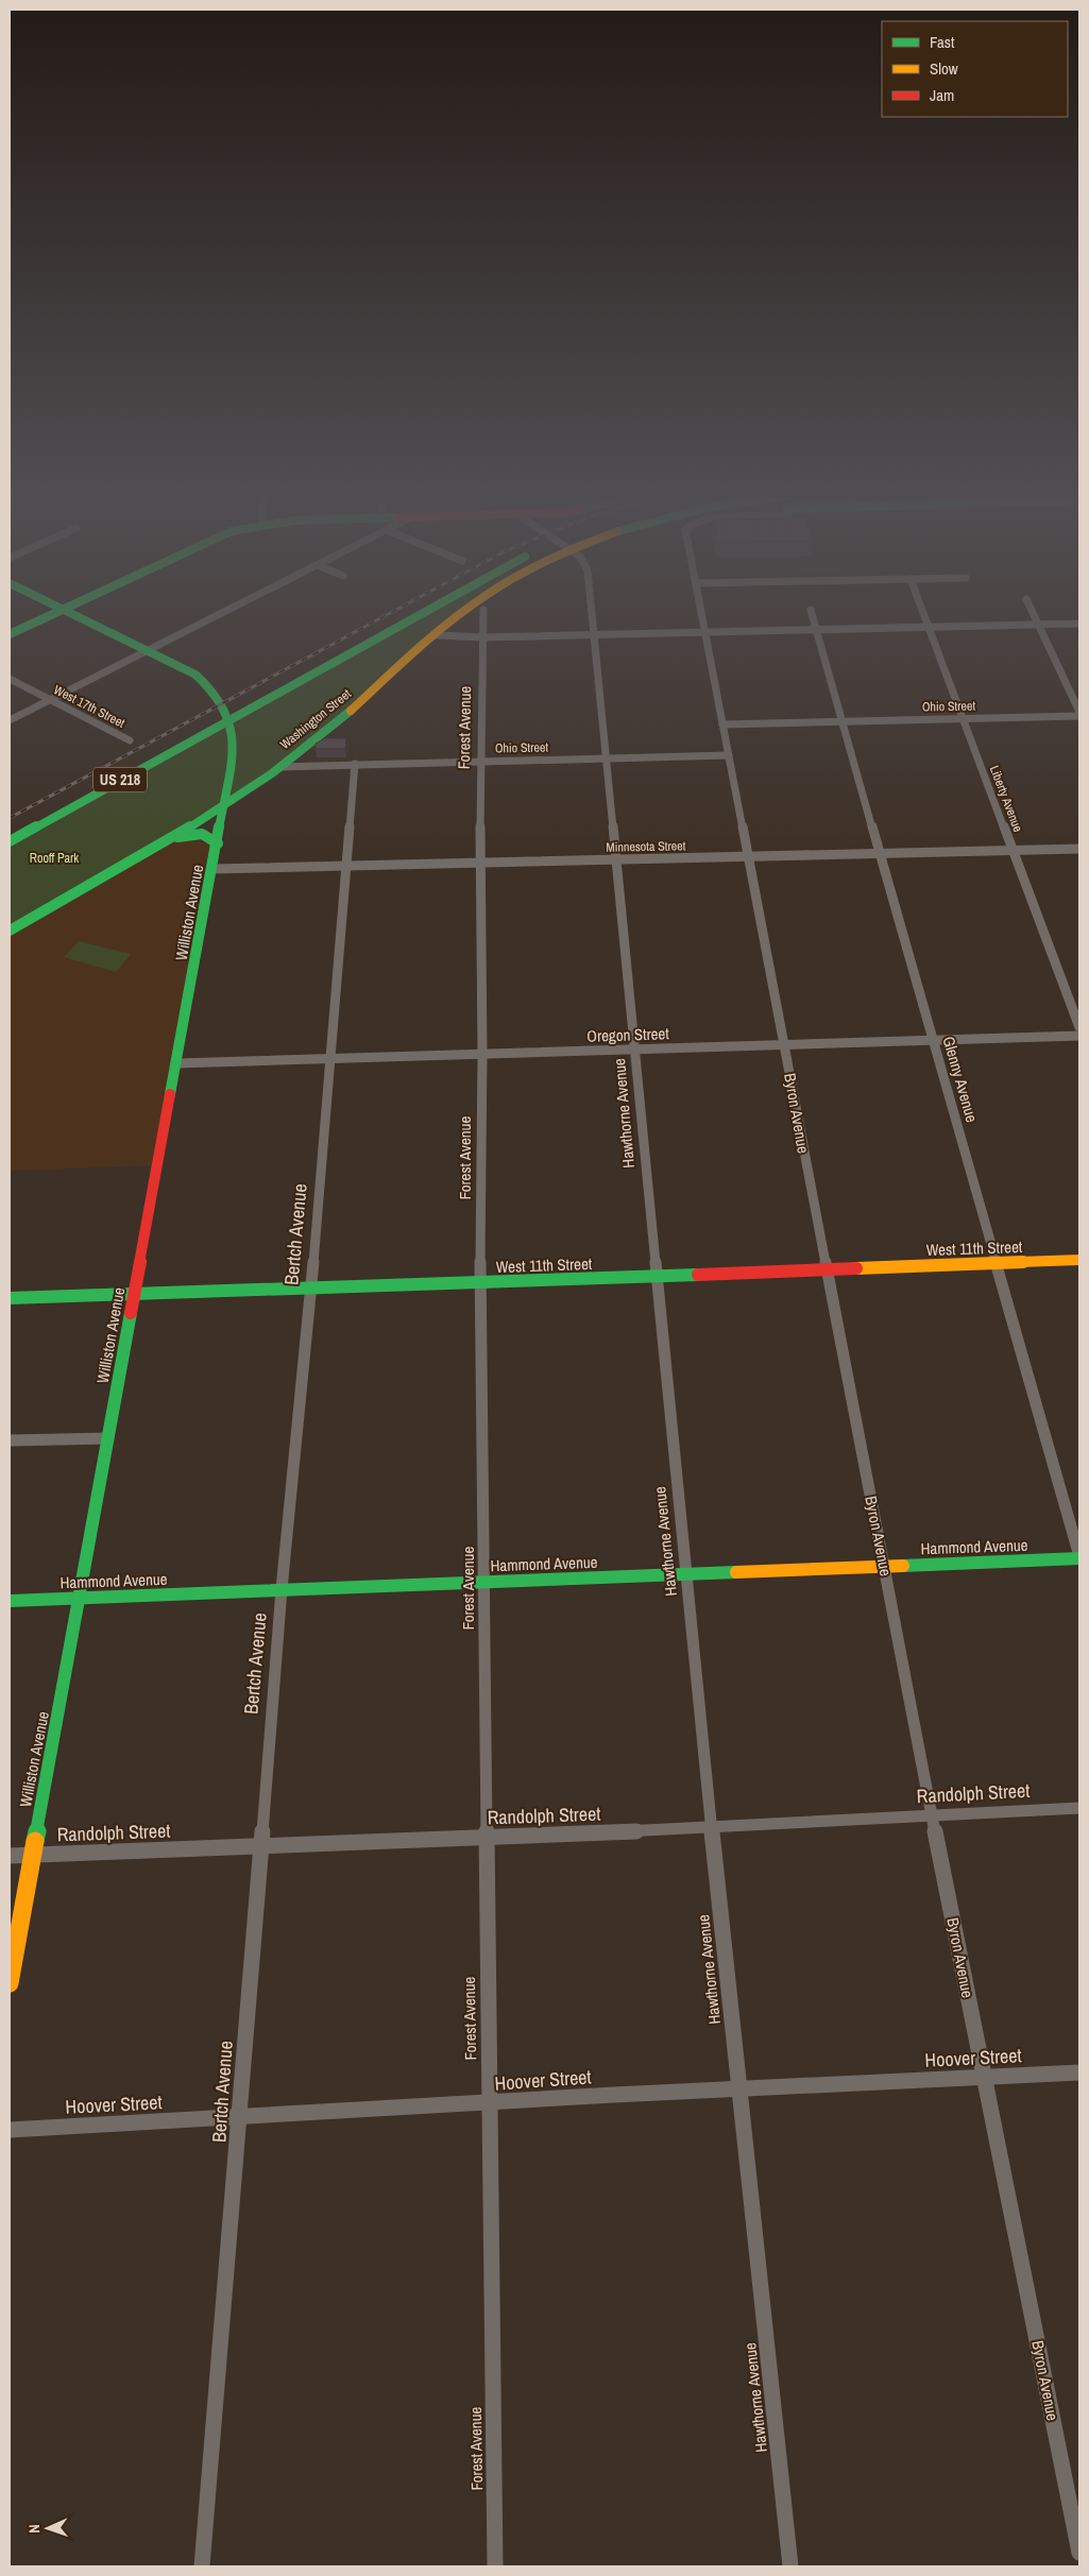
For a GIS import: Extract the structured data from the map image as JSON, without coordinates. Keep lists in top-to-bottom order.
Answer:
{
  "streets": {
    "main road": [
      "Washington Street",
      "US 218",
      "Williston Avenue",
      "West 11th Street",
      "Hammond Avenue"
    ],
    "street": [
      "West 17th Street",
      "Ohio Street",
      "Forest Avenue",
      "Liberty Avenue",
      "Minnesota Street",
      "Oregon Street",
      "Glenny Avenue",
      "Hawthorne Avenue",
      "Byron Avenue",
      "Bertch Avenue",
      "Randolph Street",
      "Hoover Street"
    ]
  },
  "crossings": [
    ["Ohio Street", "Washington Street"],
    ["Ohio Street", "Forest Avenue"],
    ["Ohio Street", "Liberty Avenue"],
    ["Ohio Street", "Glenny Avenue"],
    ["Ohio Street", "Hawthorne Avenue"],
    ["Ohio Street", "Byron Avenue"],
    ["Ohio Street", "Bertch Avenue"],
    ["Washington Street", "Williston Avenue"],
    ["Forest Avenue", "Minnesota Street"],
    ["Forest Avenue", "Oregon Street"],
    ["Forest Avenue", "West 11th Street"],
    ["Forest Avenue", "Hammond Avenue"],
    ["Forest Avenue", "Randolph Street"],
    ["Forest Avenue", "Hoover Street"],
    ["US 218", "Williston Avenue"],
    ["Liberty Avenue", "Minnesota Street"],
    ["Minnesota Street", "Williston Avenue"],
    ["Minnesota Street", "Glenny Avenue"],
    ["Minnesota Street", "Hawthorne Avenue"],
    ["Minnesota Street", "Byron Avenue"],
    ["Minnesota Street", "Bertch Avenue"],
    ["Williston Avenue", "Oregon Street"],
    ["Williston Avenue", "West 11th Street"],
    ["Williston Avenue", "Hammond Avenue"],
    ["Williston Avenue", "Randolph Street"],
    ["Oregon Street", "Glenny Avenue"],
    ["Oregon Street", "Hawthorne Avenue"],
    ["Oregon Street", "Byron Avenue"],
    ["Oregon Street", "Bertch Avenue"],
    ["Glenny Avenue", "West 11th Street"],
    ["Glenny Avenue", "Hammond Avenue"],
    ["Hawthorne Avenue", "West 11th Street"],
    ["Hawthorne Avenue", "Hammond Avenue"],
    ["Hawthorne Avenue", "Randolph Street"],
    ["Hawthorne Avenue", "Hoover Street"],
    ["Byron Avenue", "West 11th Street"],
    ["Byron Avenue", "Hammond Avenue"],
    ["Byron Avenue", "Randolph Street"],
    ["Byron Avenue", "Hoover Street"],
    ["Bertch Avenue", "West 11th Street"],
    ["Bertch Avenue", "Hammond Avenue"],
    ["Bertch Avenue", "Randolph Street"],
    ["Bertch Avenue", "Hoover Street"]
  ],
  "parks": ["Rooff Park"],
  "legend": ["Fast", "Slow", "Jam"],
  "north": "left"
}
